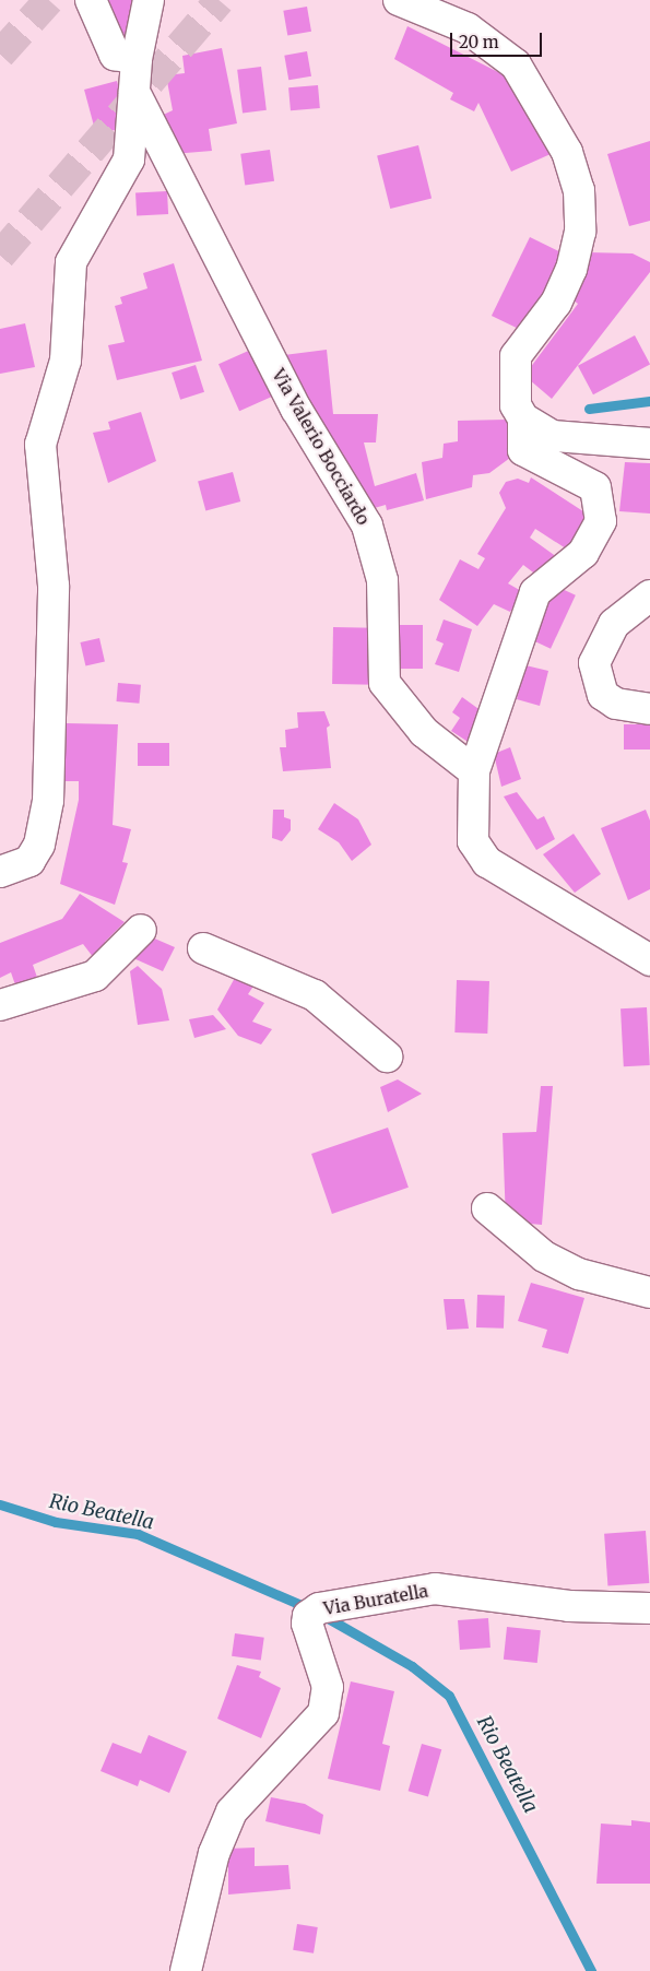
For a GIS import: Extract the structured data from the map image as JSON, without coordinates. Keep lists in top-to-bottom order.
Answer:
{
  "streets": {
    "street": ["Via Valerio Bocciardo", "Via Buratella"]
  },
  "water": ["Rio Beatella"],
  "scale_bar": "20 m"
}
